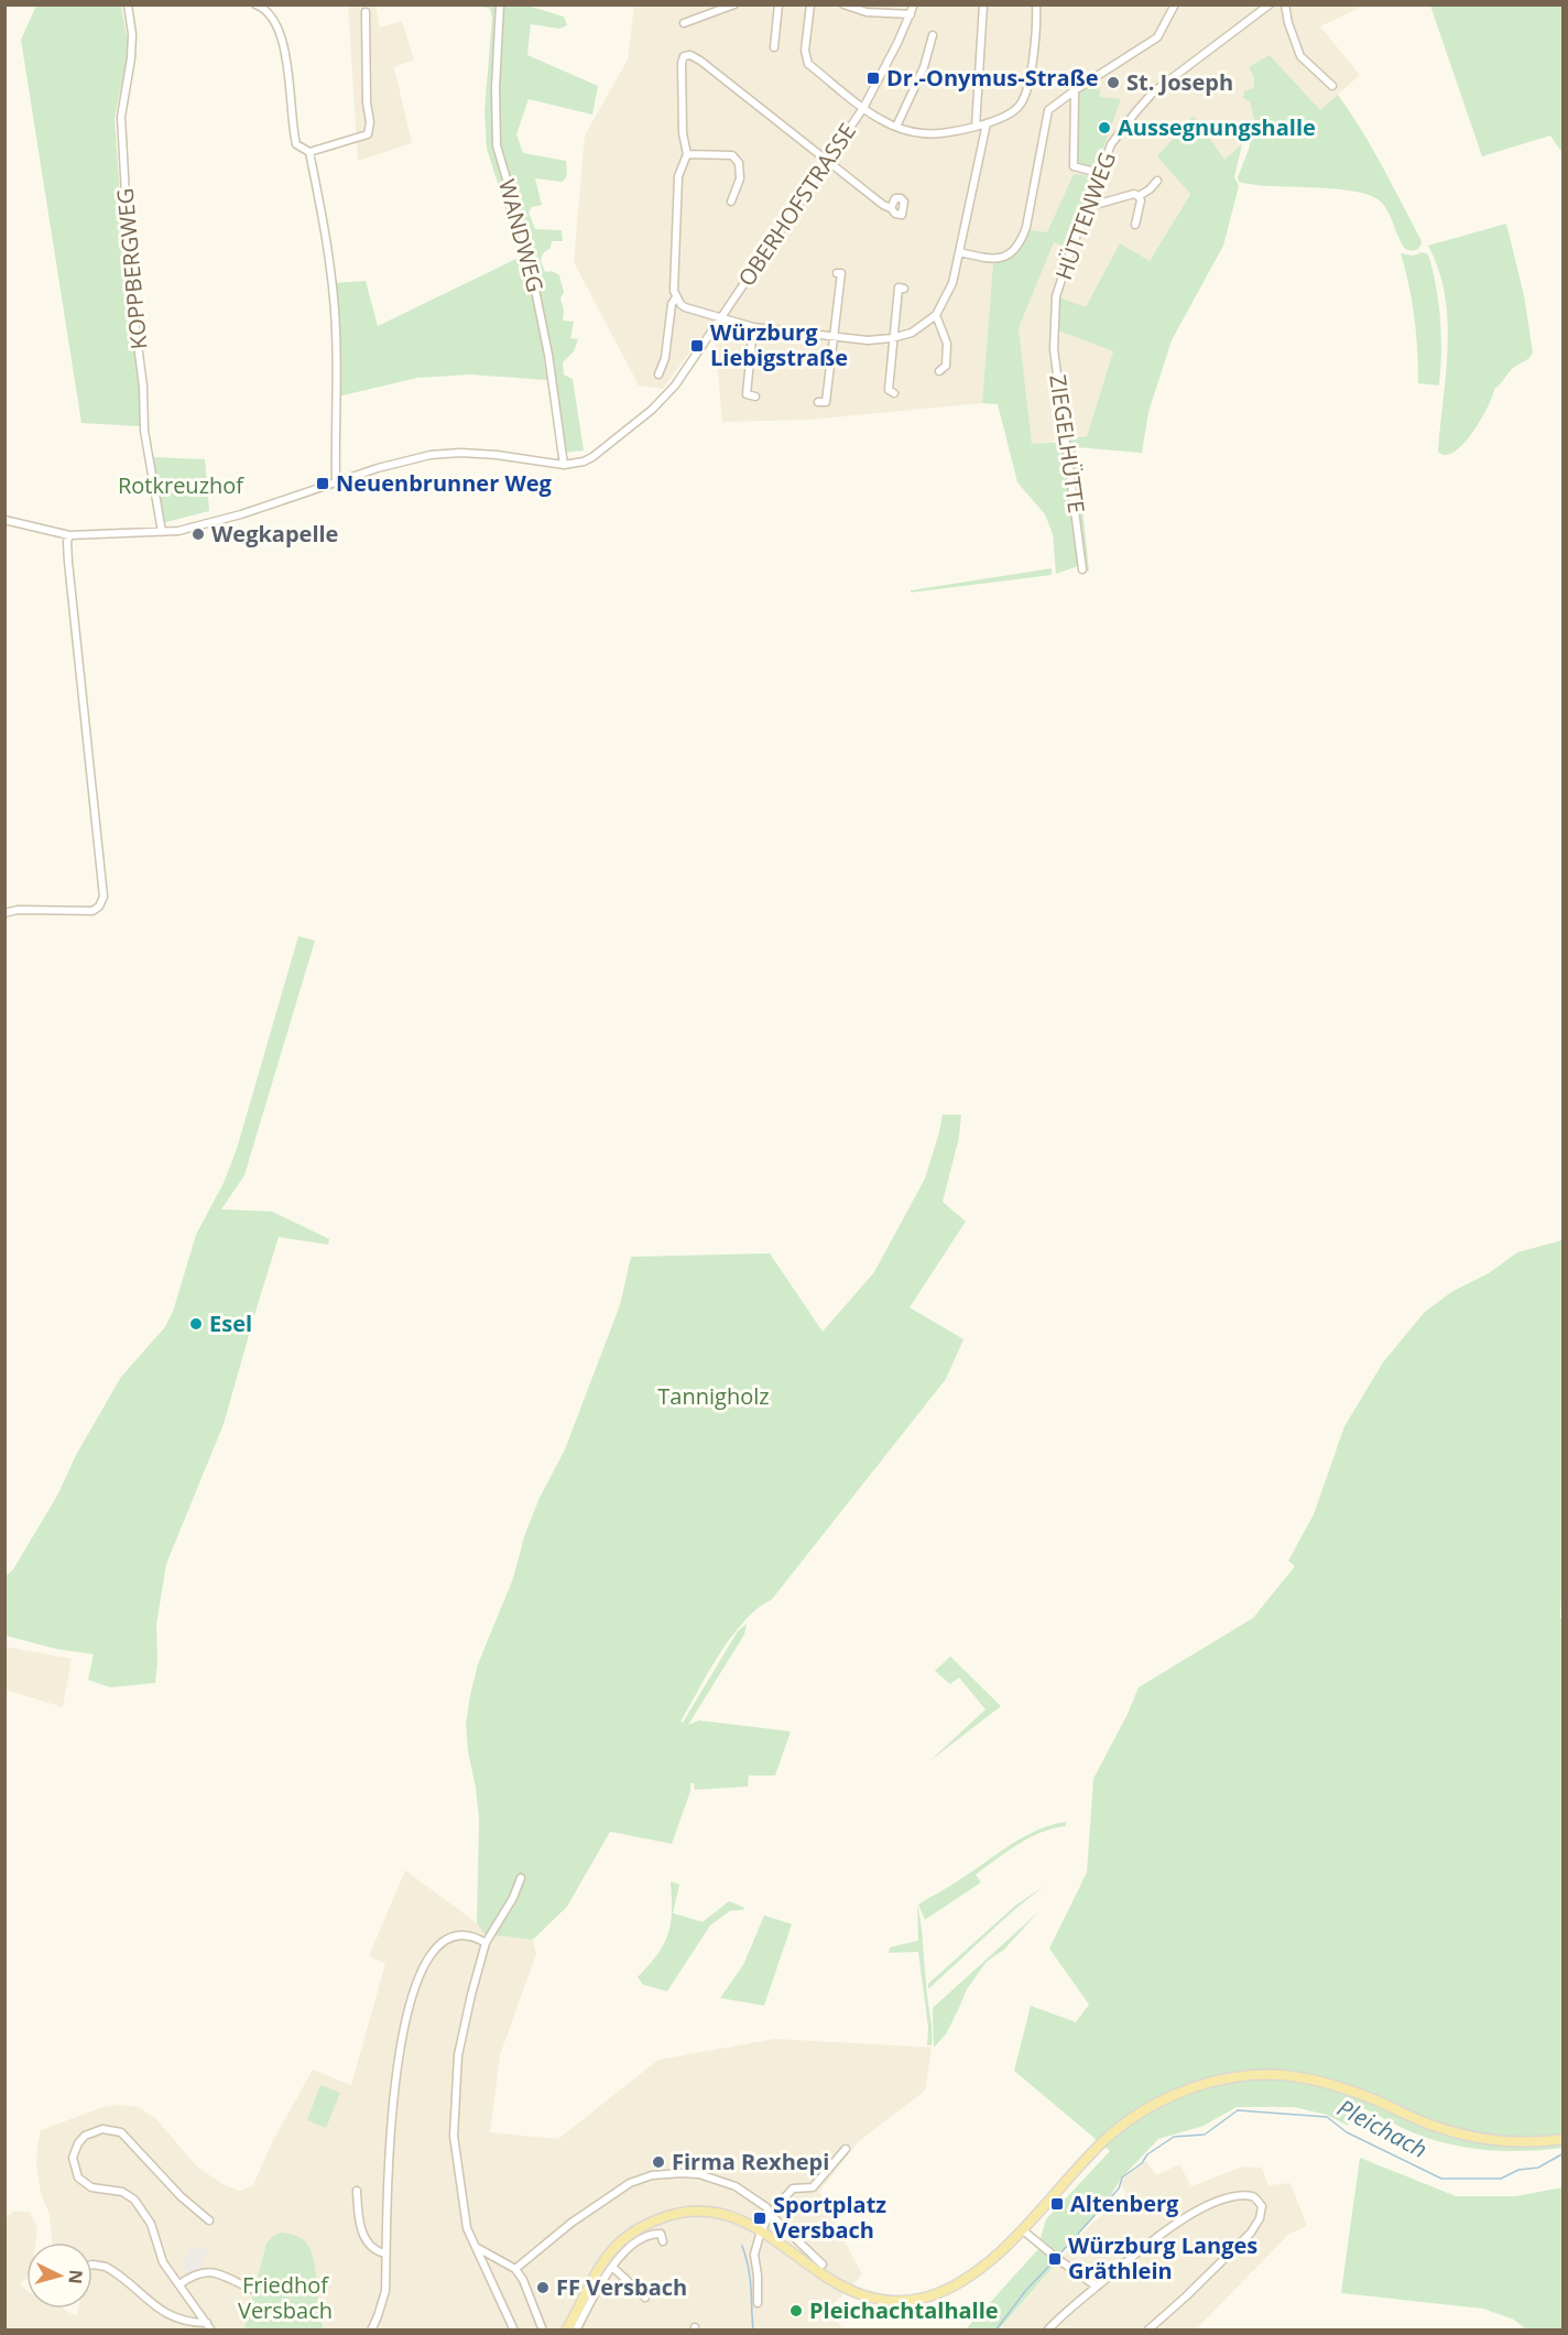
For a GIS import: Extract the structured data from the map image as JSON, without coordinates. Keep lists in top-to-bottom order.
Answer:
{
  "streets": {
    "street": [
      "OBERHOFSTRASSE",
      "HÜTTENWEG",
      "WANDWEG",
      "KOPPBERGWEG",
      "ZIEGELHÜTTE"
    ]
  },
  "crossings": [
    ["OBERHOFSTRASSE", "WANDWEG"],
    ["HÜTTENWEG", "ZIEGELHÜTTE"]
  ],
  "water": ["Pleichach"],
  "parks": ["Rotkreuzhof", "Tannigholz", "Friedhof Versbach"],
  "places": {
    "transit": [
      "Dr.-Onymus-Straße",
      "Würzburg Liebigstraße",
      "Neuenbrunner Weg",
      "Altenberg",
      "Sportplatz Versbach",
      "Würzburg Langes Gräthlein"
    ],
    "other": [
      "St. Joseph",
      "Aussegnungshalle",
      "Wegkapelle",
      "Esel",
      "Firma Rexhepi",
      "FF Versbach",
      "Pleichachtalhalle"
    ]
  },
  "north": "right"
}
